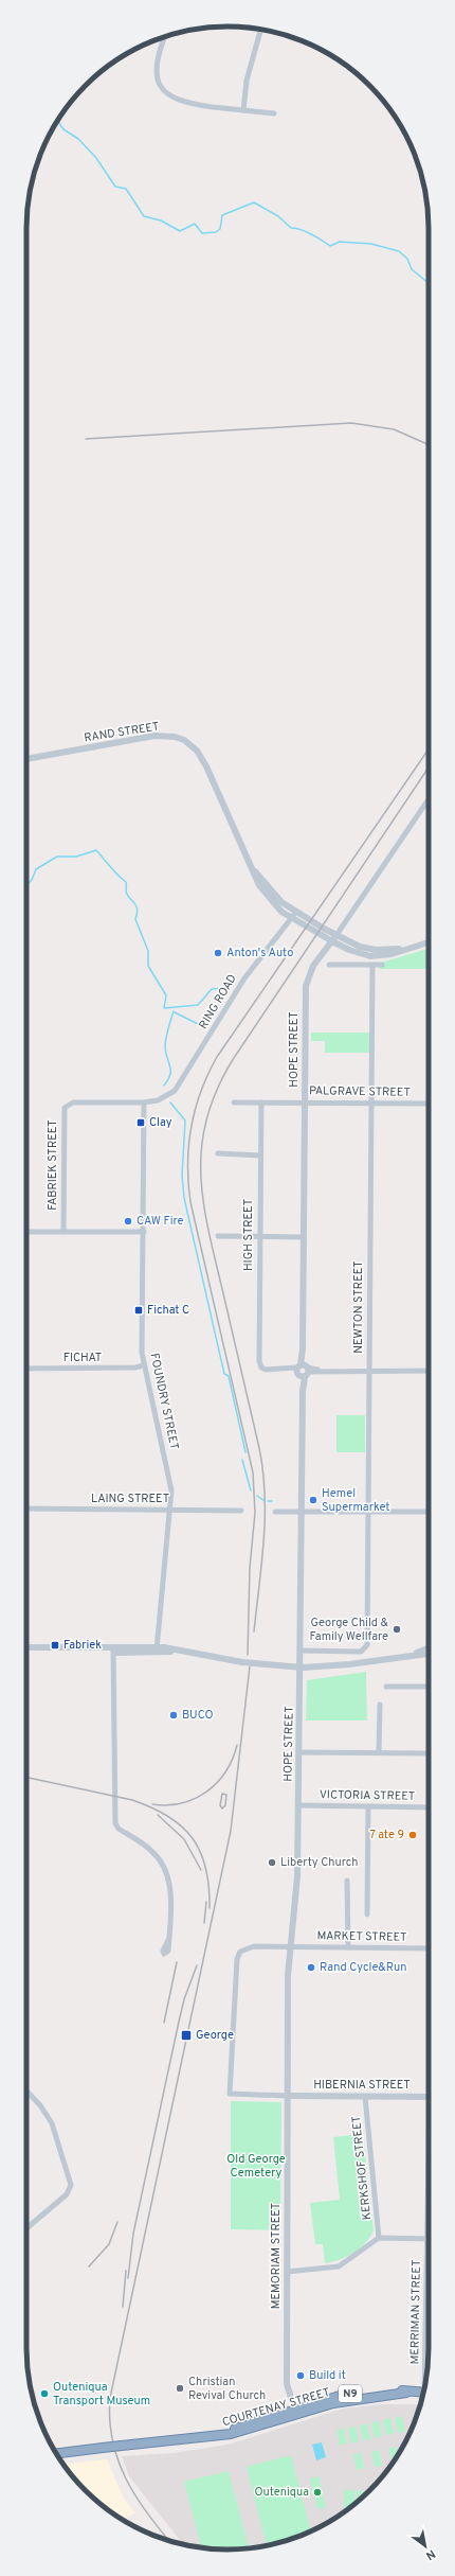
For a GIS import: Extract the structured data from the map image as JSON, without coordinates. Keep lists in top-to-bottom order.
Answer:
{
  "streets": {
    "highway": ["N9", "COURTENAY STREET"],
    "street": [
      "RAND STREET",
      "RING ROAD",
      "HOPE STREET",
      "PALGRAVE STREET",
      "FABRIEK STREET",
      "HIGH STREET",
      "NEWTON STREET",
      "FICHAT",
      "FOUNDRY STREET",
      "LAING STREET",
      "VICTORIA STREET",
      "MARKET STREET",
      "HIBERNIA STREET",
      "KERKSHOF STREET",
      "MEMORIAM STREET",
      "MERRIMAN STREET"
    ]
  },
  "crossings": [
    ["RAND STREET", "RING ROAD"],
    ["RAND STREET", "HOPE STREET"],
    ["RING ROAD", "FABRIEK STREET"],
    ["RING ROAD", "FOUNDRY STREET"],
    ["HOPE STREET", "PALGRAVE STREET"],
    ["HOPE STREET", "HIGH STREET"],
    ["HOPE STREET", "NEWTON STREET"],
    ["HOPE STREET", "VICTORIA STREET"],
    ["HOPE STREET", "MARKET STREET"],
    ["HOPE STREET", "HIBERNIA STREET"],
    ["HOPE STREET", "MEMORIAM STREET"],
    ["PALGRAVE STREET", "HIGH STREET"],
    ["PALGRAVE STREET", "NEWTON STREET"],
    ["FABRIEK STREET", "FOUNDRY STREET"],
    ["FICHAT", "FOUNDRY STREET"],
    ["FOUNDRY STREET", "LAING STREET"],
    ["MARKET STREET", "HIBERNIA STREET"],
    ["MARKET STREET", "MEMORIAM STREET"],
    ["HIBERNIA STREET", "KERKSHOF STREET"],
    ["HIBERNIA STREET", "MEMORIAM STREET"],
    ["MEMORIAM STREET", "COURTENAY STREET"]
  ],
  "parks": ["Old George Cemetery"],
  "places": {
    "other": [
      "Anton's Auto",
      "CAW Fire",
      "Hemel Supermarket",
      "George Child & Family Wellfare",
      "BUCO",
      "7 ate 9",
      "Liberty Church",
      "Rand Cycle&Run",
      "Build it",
      "Christian Revival Church",
      "Outeniqua Transport Museum",
      "Outeniqua"
    ],
    "transit": [
      "Clay",
      "Fichat C",
      "Fabriek",
      "George"
    ]
  },
  "north": "bottom right"
}
